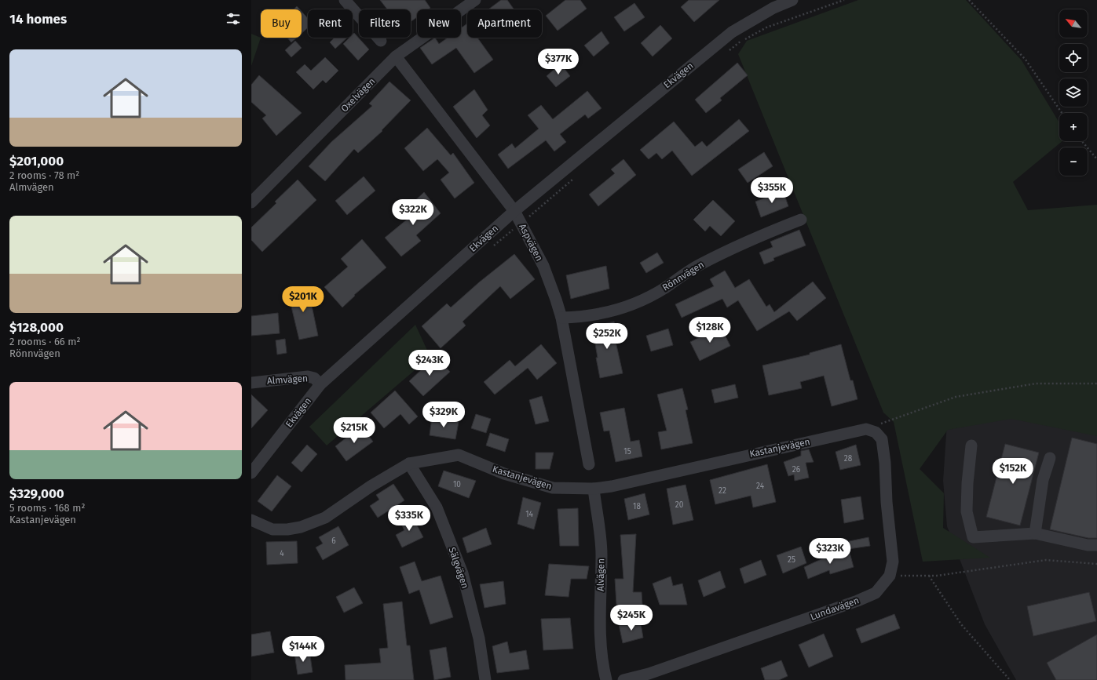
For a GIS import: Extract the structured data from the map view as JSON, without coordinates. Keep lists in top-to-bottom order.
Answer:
{
  "streets": {
    "street": [
      "Ekvägen",
      "Oxelvägen",
      "Aspvägen",
      "Rönnvägen",
      "Almvägen",
      "Kastanjevägen",
      "Sälgvägen",
      "Alvägen",
      "Lundavägen"
    ]
  },
  "crossings": [
    ["Ekvägen", "Aspvägen"],
    ["Ekvägen", "Almvägen"],
    ["Oxelvägen", "Aspvägen"],
    ["Aspvägen", "Rönnvägen"],
    ["Kastanjevägen", "Sälgvägen"],
    ["Kastanjevägen", "Alvägen"],
    ["Kastanjevägen", "Lundavägen"]
  ],
  "house_numbers": [
    "15",
    "28",
    "26",
    "10",
    "24",
    "22",
    "20",
    "18",
    "14",
    "6",
    "4",
    "25"
  ],
  "north": "top left",
  "page": {
    "heading": "14 homes",
    "map_buttons": ["+", "−"],
    "chip": [
      "Buy",
      "Rent",
      "Filters",
      "New",
      "Apartment"
    ],
    "list": [
      {
        "name": "$201,000",
        "note": "2 rooms · 78 m² · Almvägen"
      },
      {
        "name": "$128,000",
        "note": "2 rooms · 66 m² · Rönnvägen"
      },
      {
        "name": "$329,000",
        "note": "5 rooms · 168 m² · Kastanjevägen"
      }
    ],
    "price": [
      "$377K",
      "$355K",
      "$322K",
      "$201K",
      "$128K",
      "$252K",
      "$243K",
      "$329K",
      "$215K",
      "$152K",
      "$335K",
      "$323K",
      "$245K",
      "$144K"
    ]
  }
}
